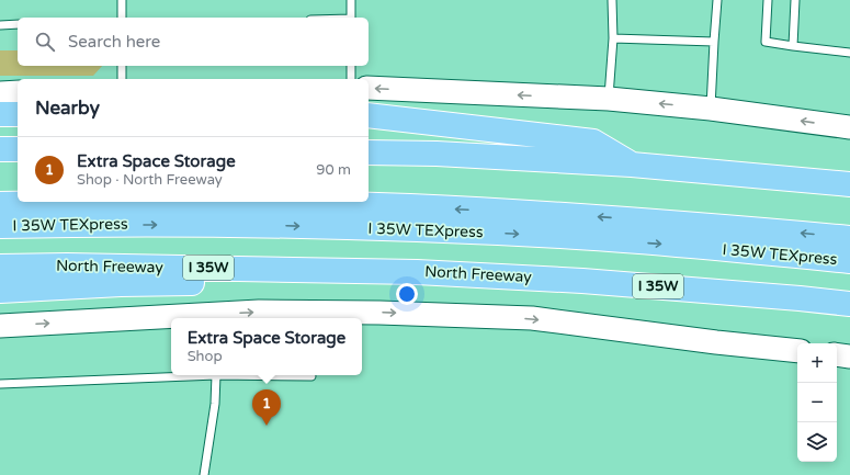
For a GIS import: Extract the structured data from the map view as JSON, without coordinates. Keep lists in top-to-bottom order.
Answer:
{
  "streets": {
    "highway": ["I 35W TEXpress", "North Freeway", "I 35W"]
  },
  "page": {
    "search": "Search here",
    "heading": "Nearby",
    "list": [
      {
        "mark": "1",
        "name": "Extra Space Storage",
        "note": "Shop · North Freeway",
        "value": "90 m"
      }
    ],
    "popup": ["Extra Space Storage", "Shop"],
    "map_buttons": ["+", "−"],
    "pins": "1"
  }
}
